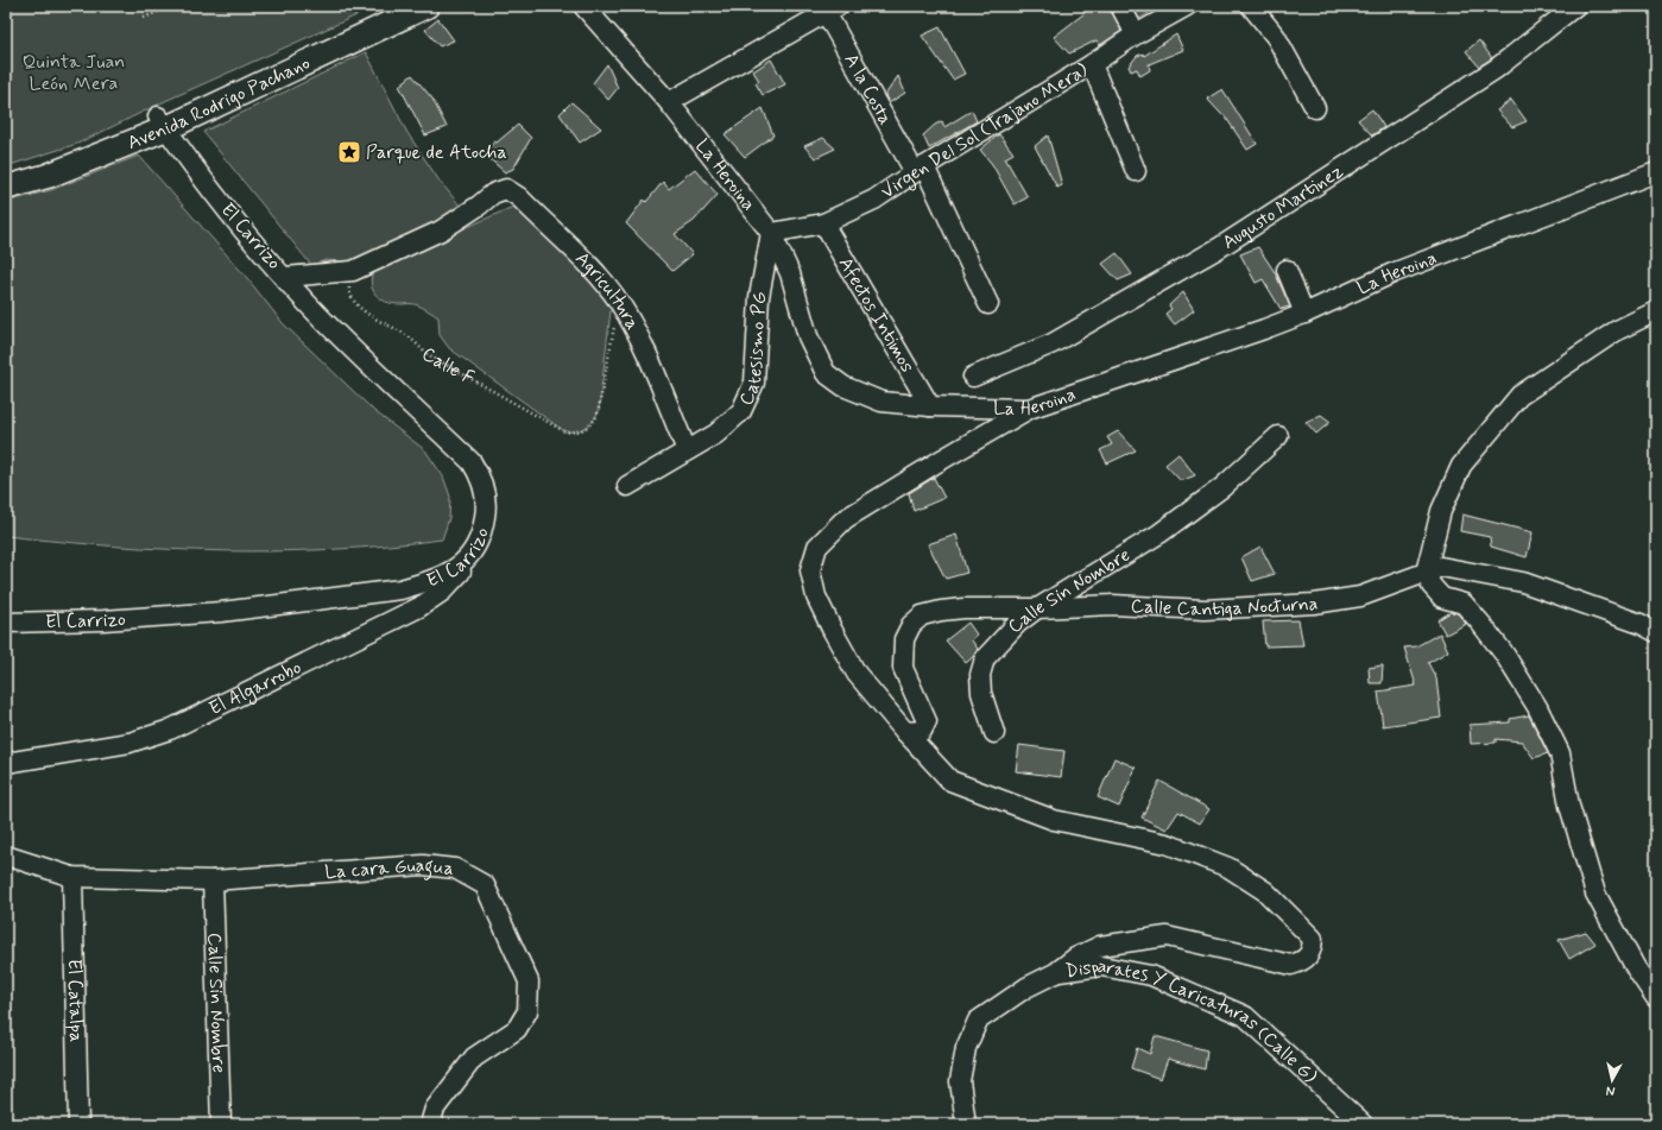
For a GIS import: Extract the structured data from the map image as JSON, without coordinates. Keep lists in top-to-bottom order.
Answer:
{
  "streets": {
    "main road": ["Avenida Rodrigo Pachano"],
    "street": [
      "A la Costa",
      "Virgen Del Sol (Trajano Mera)",
      "La Heroina",
      "Augusto Martinez",
      "El Carrizo",
      "Agricultura",
      "Afectos Intimos",
      "Catesismo PG",
      "Calle Sin Nombre",
      "Calle Cantiga Nocturna",
      "El Algarrobo",
      "La cara Guagua",
      "El Catalpa",
      "Disparates Y Caricaturas (Calle G)"
    ],
    "path": ["Calle F"]
  },
  "crossings": [
    ["A la Costa", "Virgen Del Sol (Trajano Mera)"],
    ["Avenida Rodrigo Pachano", "El Carrizo"],
    ["Virgen Del Sol (Trajano Mera)", "La Heroina"],
    ["Virgen Del Sol (Trajano Mera)", "Afectos Intimos"],
    ["Virgen Del Sol (Trajano Mera)", "Catesismo PG"],
    ["La Heroina", "Afectos Intimos"],
    ["La Heroina", "Catesismo PG"],
    ["La Heroina", "Disparates Y Caricaturas (Calle G)"],
    ["El Carrizo", "El Algarrobo"],
    ["Agricultura", "Catesismo PG"],
    ["Agricultura", "Calle F"],
    ["Calle Sin Nombre", "Calle Cantiga Nocturna"],
    ["Calle Sin Nombre", "La cara Guagua"],
    ["Calle Cantiga Nocturna", "Disparates Y Caricaturas (Calle G)"],
    ["La cara Guagua", "El Catalpa"]
  ],
  "parks": ["Quinta Juan León Mera"],
  "places": {
    "place": ["Parque de Atocha"]
  },
  "north": "bottom"
}
